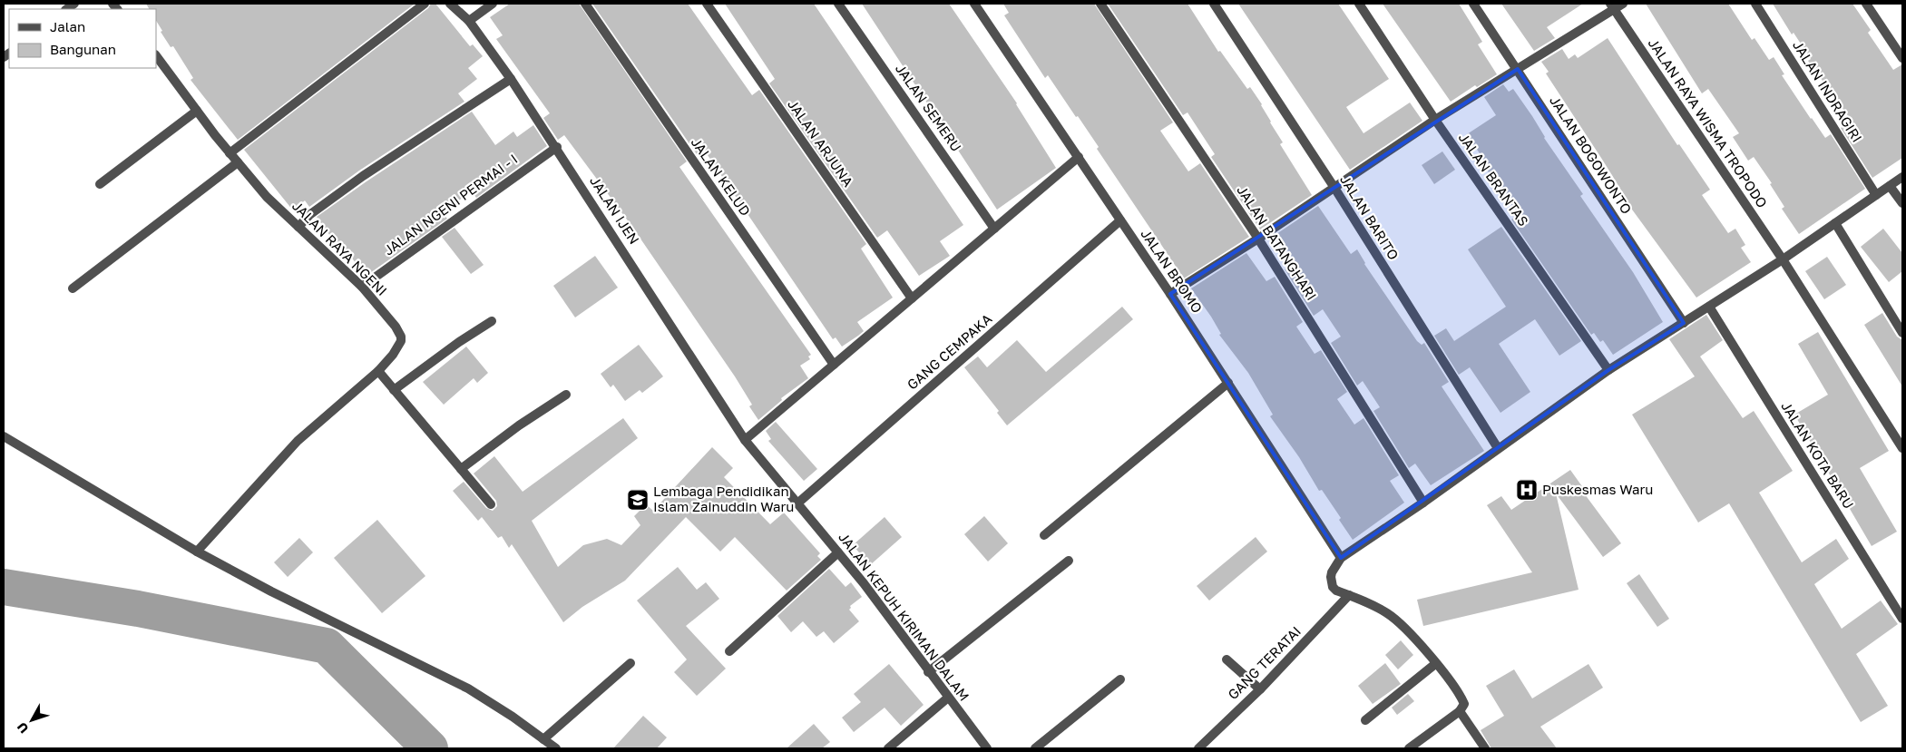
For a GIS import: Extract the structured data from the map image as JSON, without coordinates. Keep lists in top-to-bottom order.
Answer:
{
  "streets": {
    "street": [
      "JALAN INDRAGIRI",
      "JALAN SEMERU",
      "JALAN RAYA WISMA TROPODO",
      "JALAN ARJUNA",
      "JALAN BOGOWONTO",
      "JALAN KELUD",
      "JALAN BRANTAS",
      "JALAN NGENI PERMAI - I",
      "JALAN IJEN",
      "JALAN BARITO",
      "JALAN BATANGHARI",
      "JALAN RAYA NGENI",
      "JALAN BROMO",
      "GANG CEMPAKA",
      "JALAN KOTA BARU",
      "JALAN KEPUH KIRIMAN DALAM",
      "GANG TERATAI"
    ]
  },
  "crossings": [
    ["JALAN NGENI PERMAI - I", "JALAN IJEN"],
    ["JALAN NGENI PERMAI - I", "JALAN RAYA NGENI"],
    ["JALAN IJEN", "JALAN KEPUH KIRIMAN DALAM"],
    ["JALAN BROMO", "GANG CEMPAKA"],
    ["GANG CEMPAKA", "JALAN KEPUH KIRIMAN DALAM"]
  ],
  "places": {
    "hospital": ["Puskesmas Waru"],
    "school or university": ["Lembaga Pendidikan Islam Zainuddin Waru"]
  },
  "legend": ["Jalan", "Bangunan"],
  "north": "bottom left"
}
